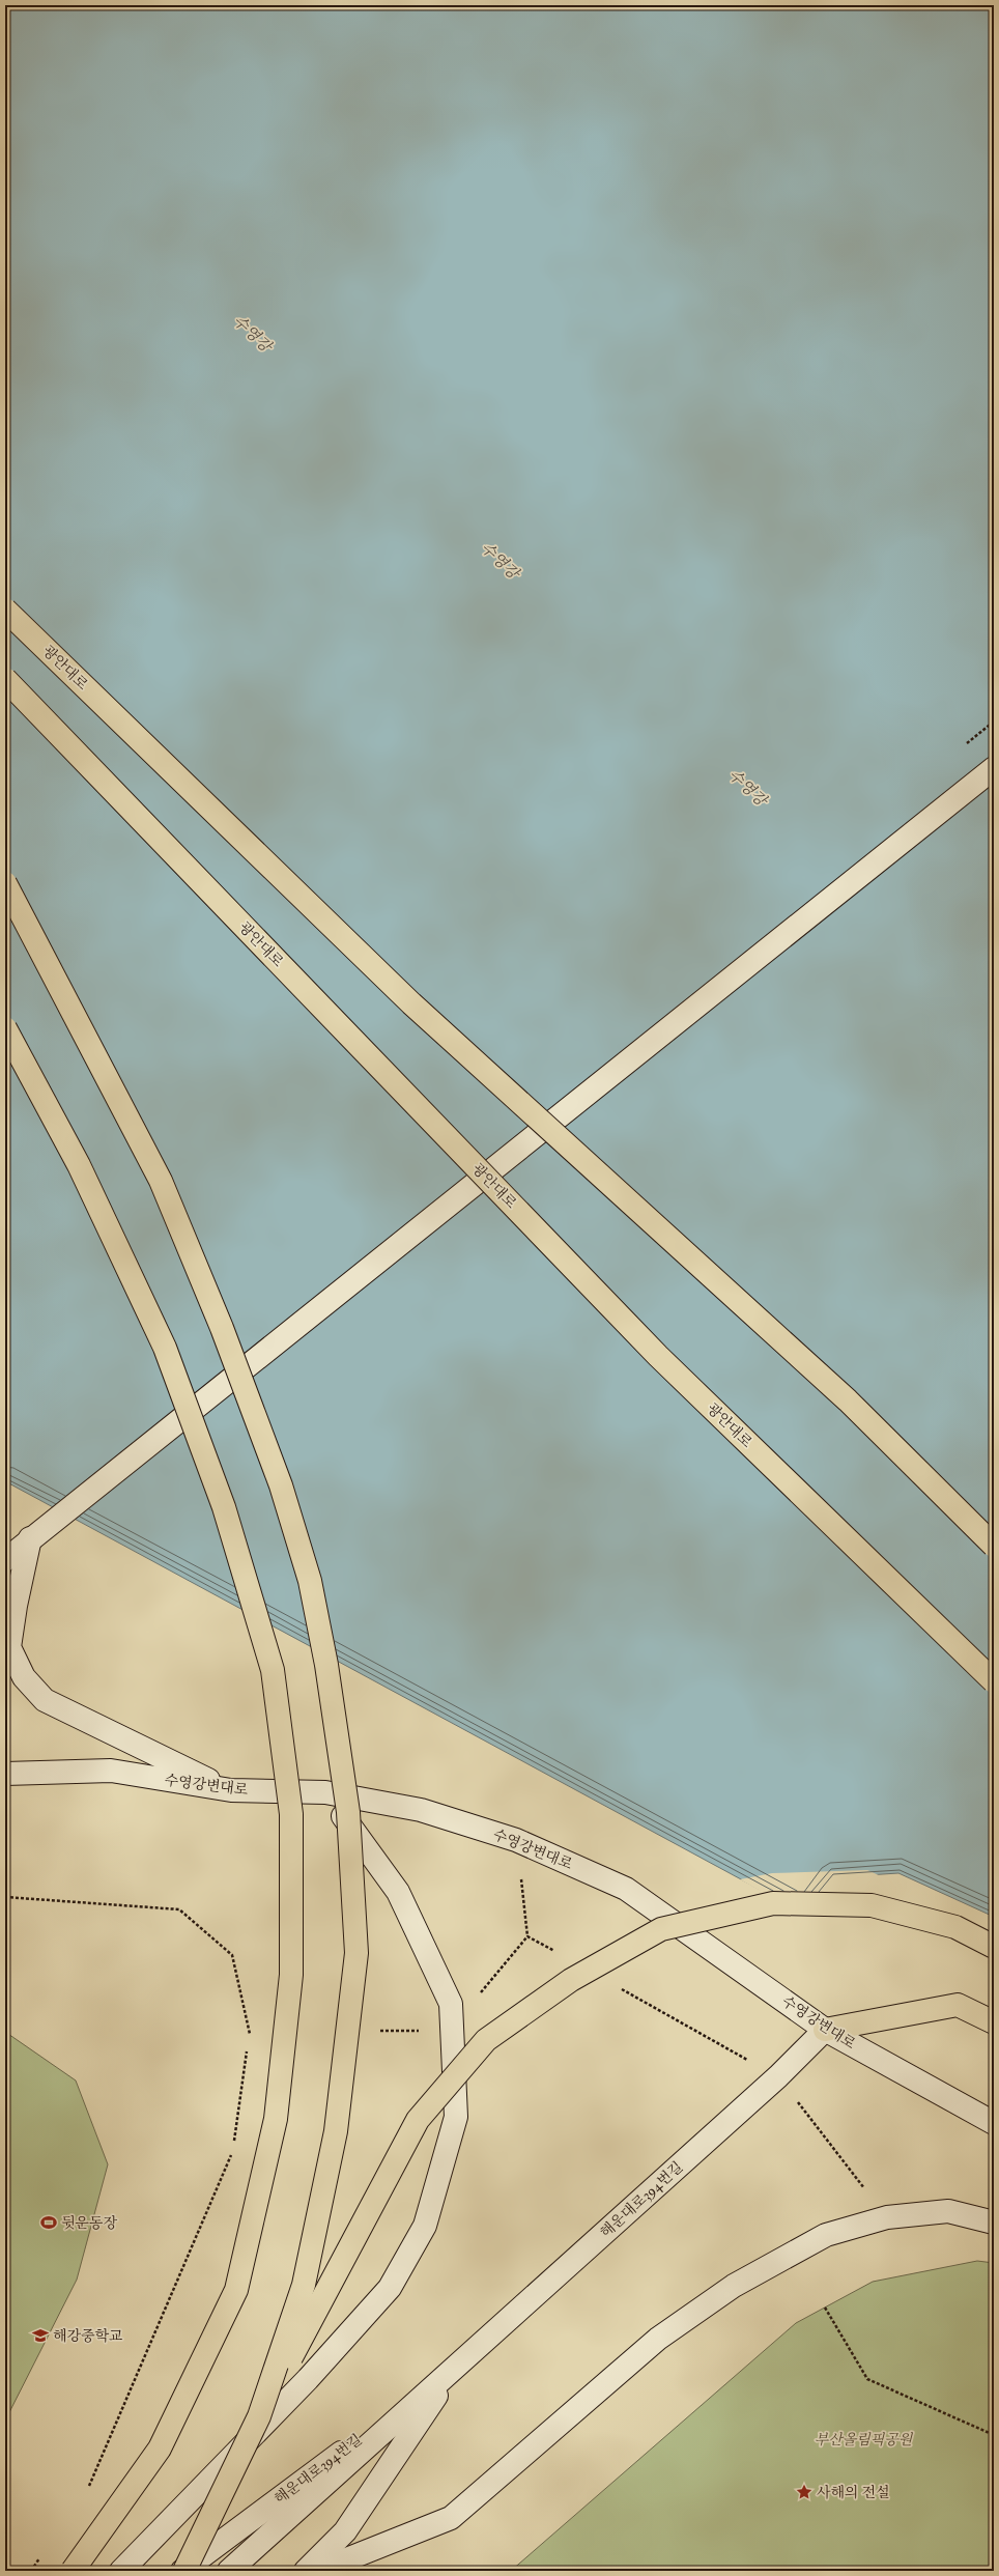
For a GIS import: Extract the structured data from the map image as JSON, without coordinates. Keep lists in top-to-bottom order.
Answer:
{
  "streets": {
    "highway": ["광안대로"],
    "main road": ["수영강변대로", "해운대로394번길"]
  },
  "crossings": [
    ["수영강변대로", "해운대로394번길"]
  ],
  "water": ["수영강"],
  "parks": ["부산올림픽공원"],
  "places": {
    "sports": ["뒷운동장"],
    "school or university": ["해강중학교"],
    "place": ["사해의 전설"]
  }
}
